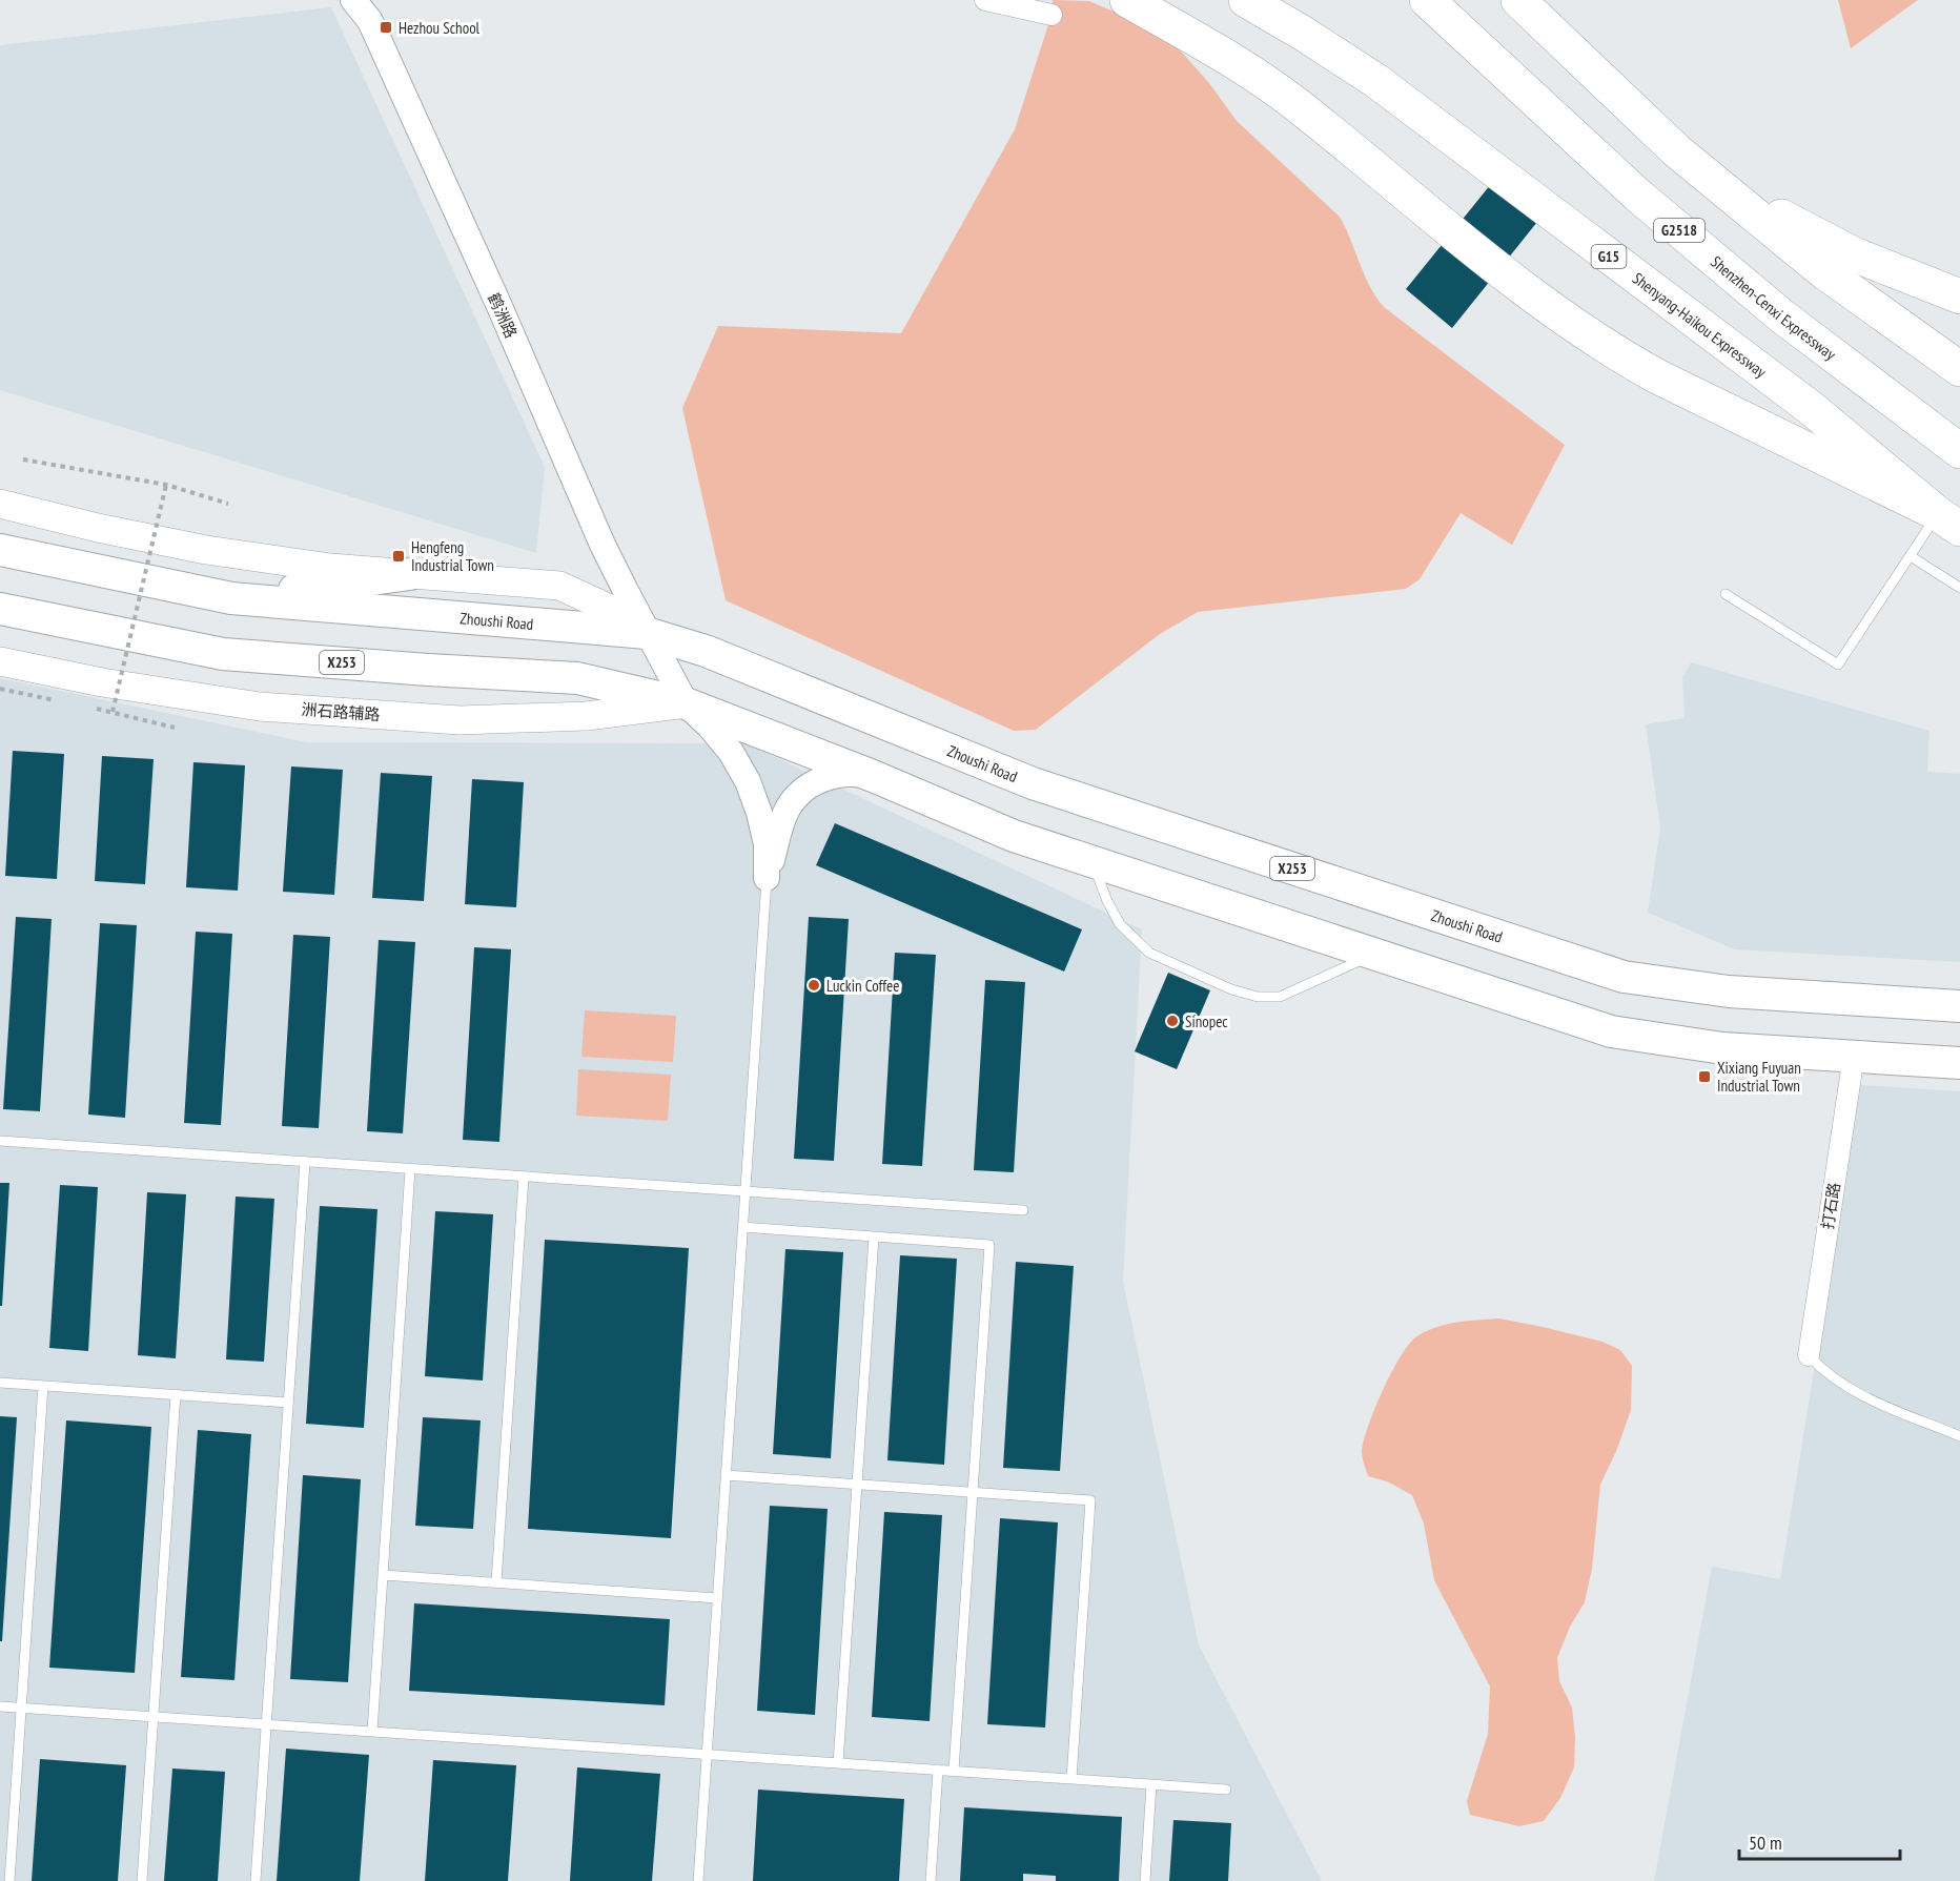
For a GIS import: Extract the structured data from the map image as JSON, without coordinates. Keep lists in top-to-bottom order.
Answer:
{
  "streets": {
    "highway": [
      "G2518",
      "G15",
      "Shenzhen-Cenxi Expressway",
      "Shenyang-Haikou Expressway"
    ],
    "main road": ["Zhoushi Road", "X253", "洲石路辅路"],
    "street": ["鹤洲路", "打石路"]
  },
  "crossings": [
    ["鹤洲路", "Zhoushi Road"],
    ["鹤洲路", "X253"],
    ["鹤洲路", "洲石路辅路"],
    ["X253", "洲石路辅路"],
    ["X253", "打石路"]
  ],
  "places": {
    "transit": ["Hezhou School", "Hengfeng Industrial Town", "Xixiang Fuyuan Industrial Town"],
    "other": ["Luckin Coffee", "Sinopec"]
  },
  "scale_bar": "50 m"
}
